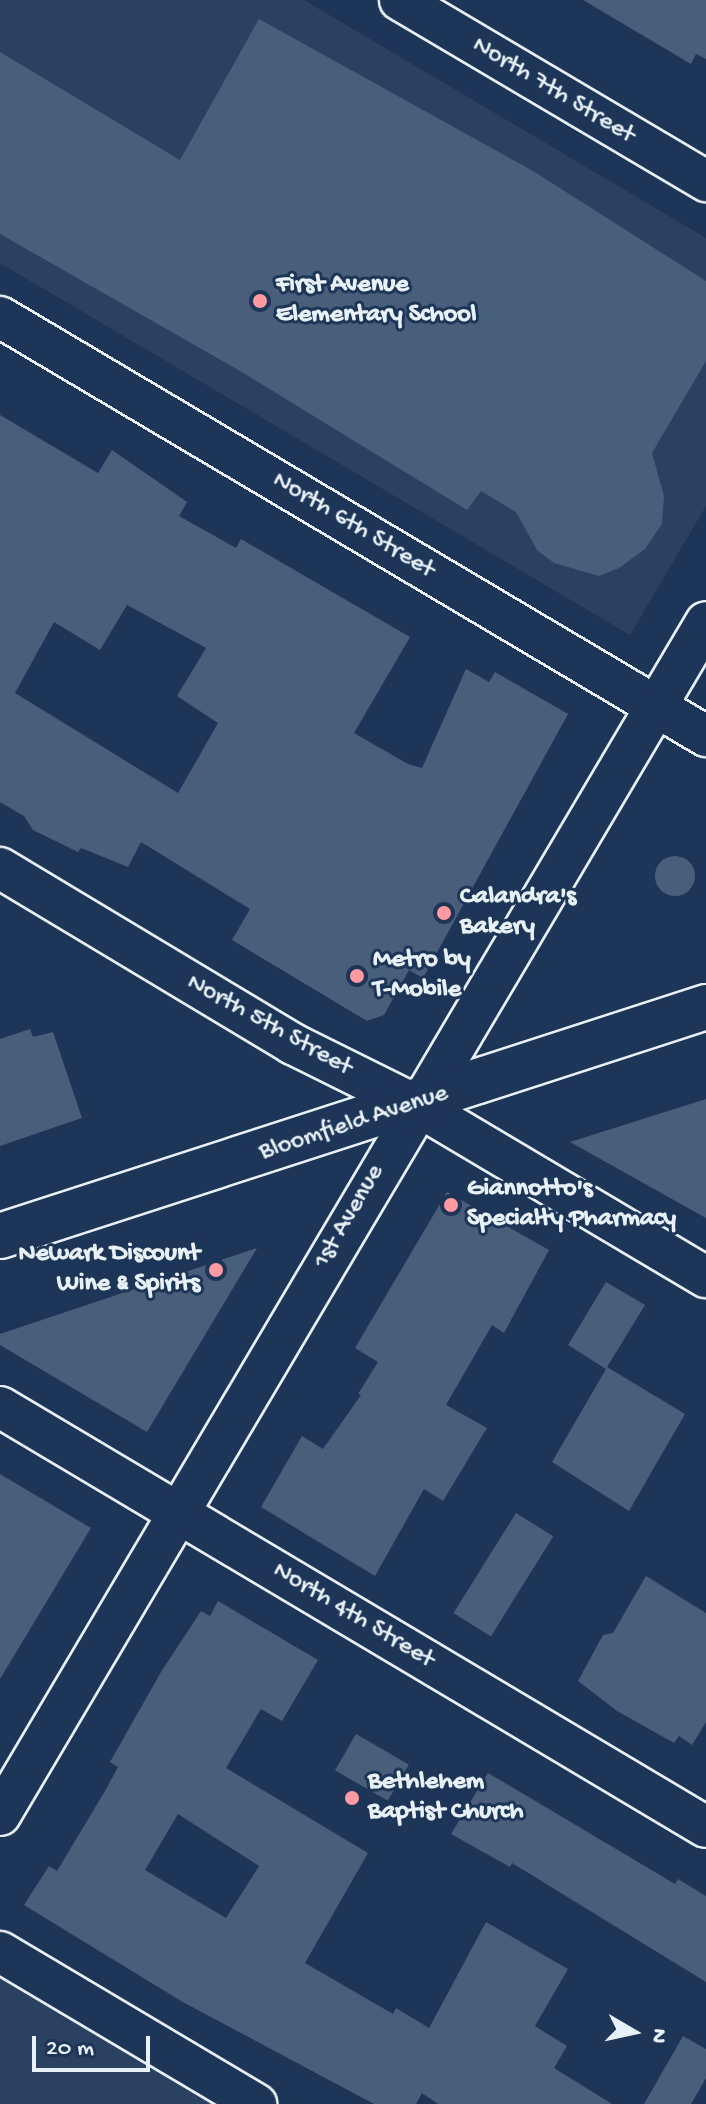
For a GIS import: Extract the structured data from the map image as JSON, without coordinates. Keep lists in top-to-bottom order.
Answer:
{
  "streets": {
    "main road": ["Bloomfield Avenue"],
    "street": [
      "North 7th Street",
      "North 6th Street",
      "North 5th Street",
      "1st Avenue",
      "North 4th Street"
    ]
  },
  "crossings": [
    ["North 6th Street", "1st Avenue"],
    ["North 5th Street", "Bloomfield Avenue"],
    ["North 5th Street", "1st Avenue"],
    ["Bloomfield Avenue", "1st Avenue"],
    ["1st Avenue", "North 4th Street"]
  ],
  "places": [
    "First Avenue Elementary School",
    "Calandra's Bakery",
    "Metro by T-Mobile",
    "Giannotto's Specialty Pharmacy",
    "Newark Discount Wine & Spirits",
    "Bethlehem Baptist Church"
  ],
  "scale_bar": "20 m",
  "north": "right"
}
